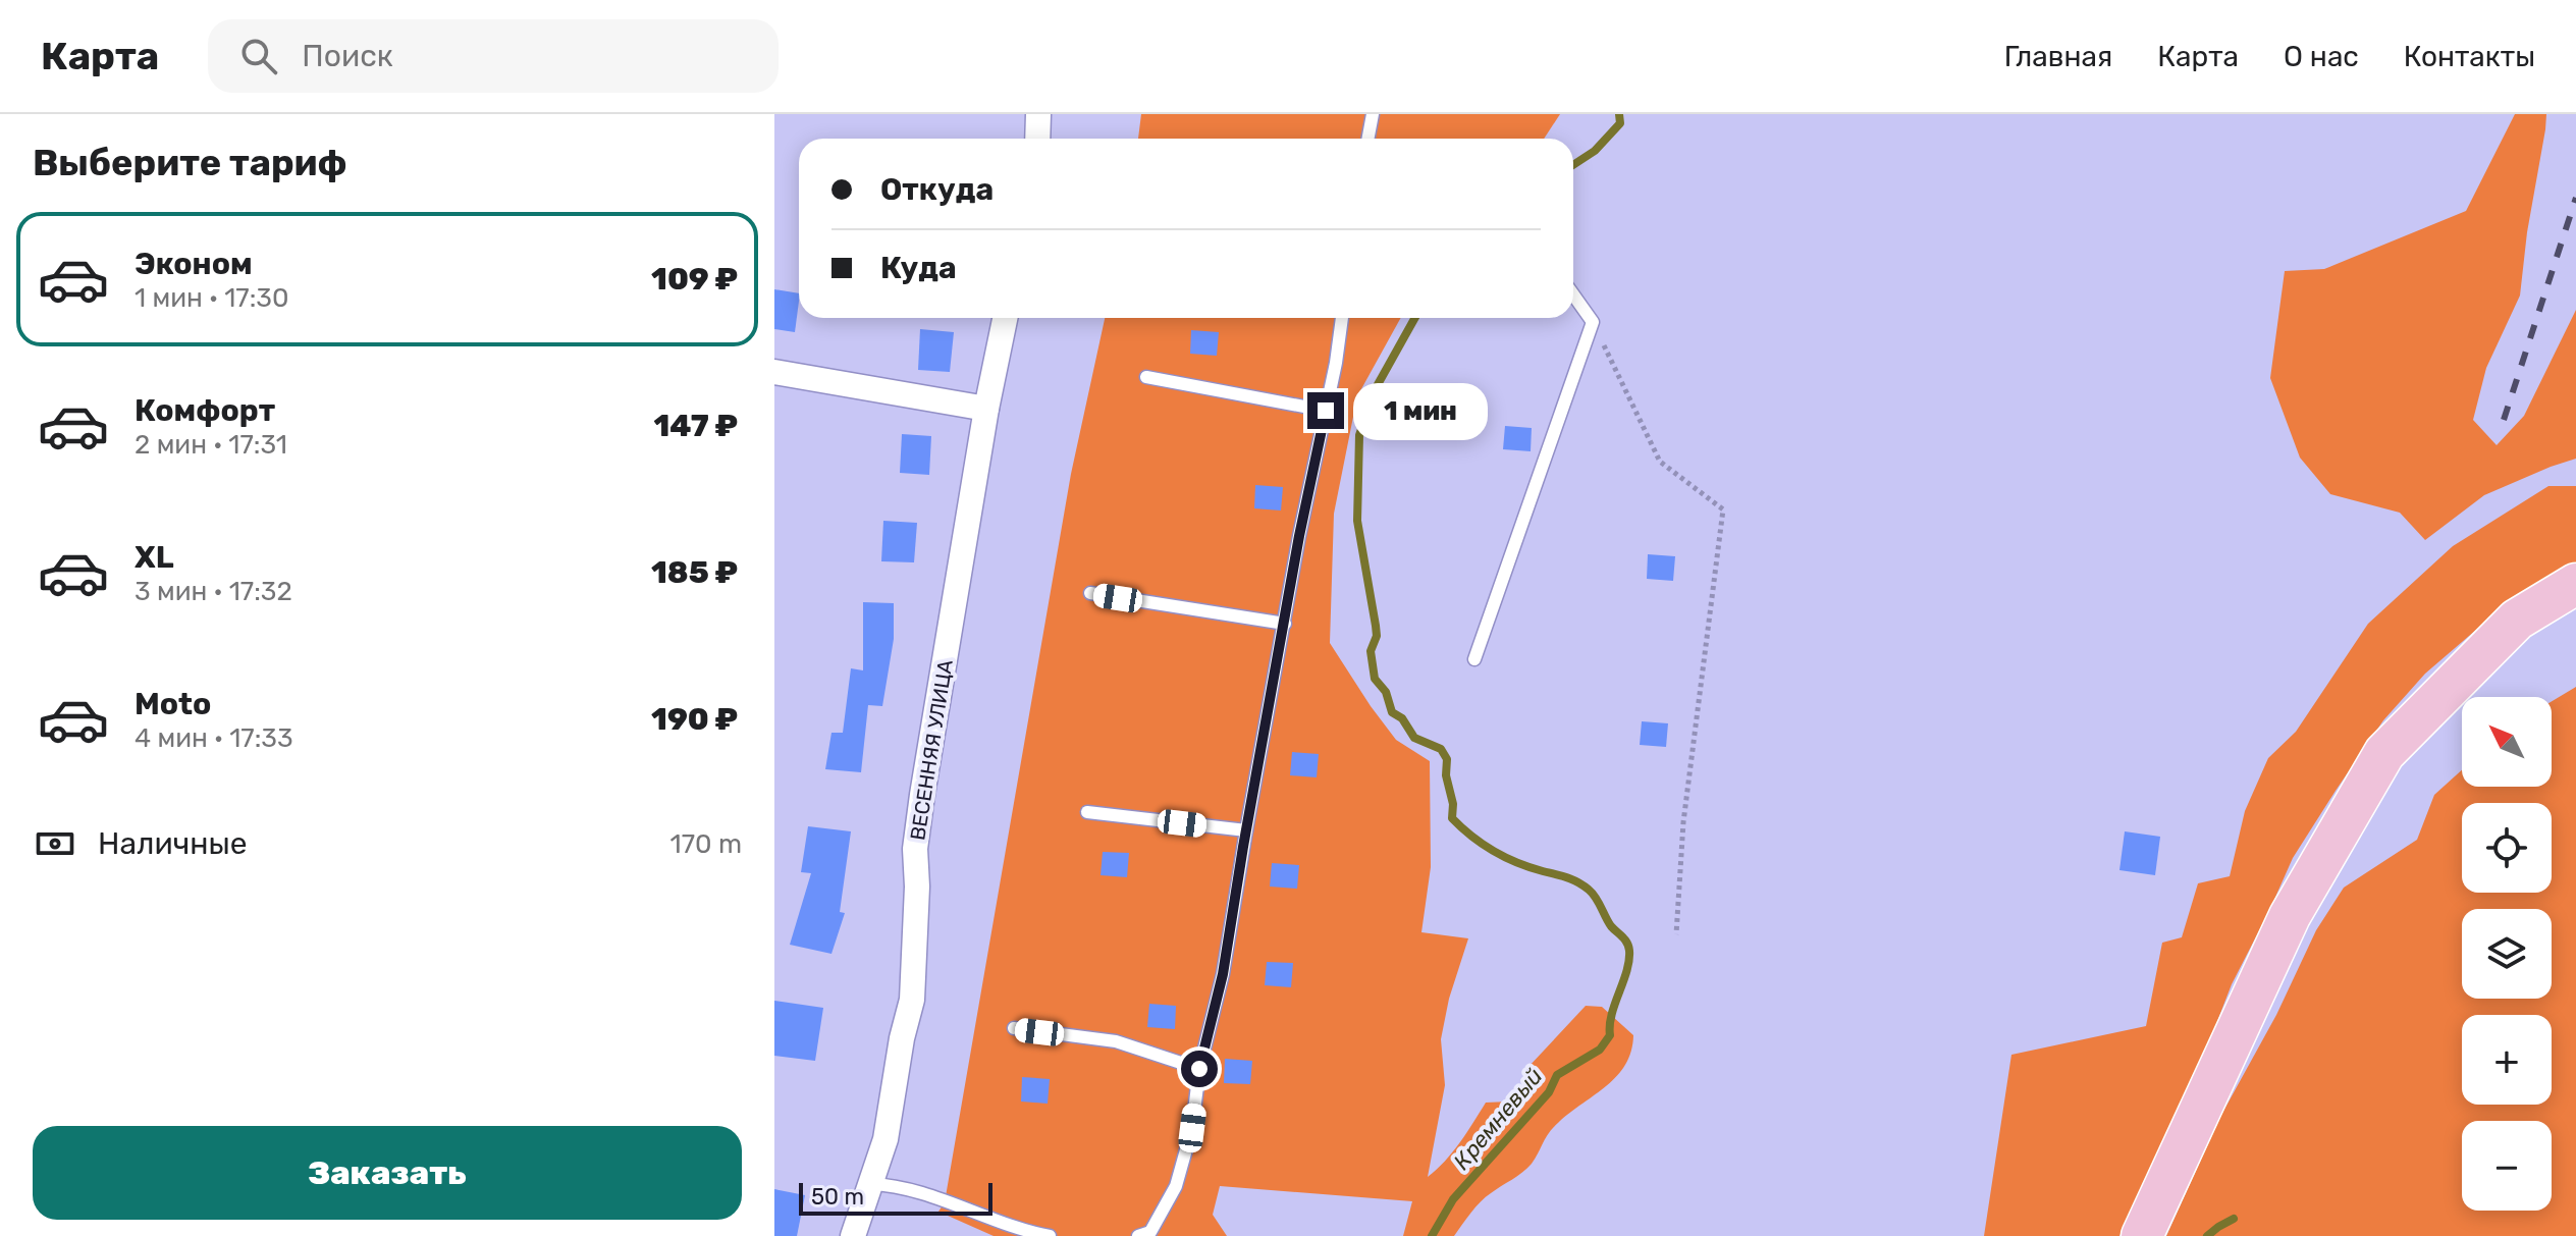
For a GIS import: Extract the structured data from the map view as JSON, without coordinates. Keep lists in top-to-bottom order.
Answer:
{
  "streets": {
    "street": ["ВЕСЕННЯЯ УЛИЦА"]
  },
  "water": ["Кремневый"],
  "scale_bar": "50 m",
  "north": "top left",
  "page": {
    "header": "Карта",
    "search": "Поиск",
    "nav": [
      "Главная",
      "Карта",
      "О нас",
      "Контакты"
    ],
    "heading": "Выберите тариф",
    "banner": ["Откуда", "Куда"],
    "list": [
      {
        "name": "Эконом",
        "note": "1 мин · 17:30",
        "value": "109 ₽"
      },
      {
        "name": "Комфорт",
        "note": "2 мин · 17:31",
        "value": "147 ₽"
      },
      {
        "name": "XL",
        "note": "3 мин · 17:32",
        "value": "185 ₽"
      },
      {
        "name": "Moto",
        "note": "4 мин · 17:33",
        "value": "190 ₽"
      }
    ],
    "bubble": "1 мин",
    "map_buttons": ["+", "−"],
    "pay": ["Наличные", "170 m"],
    "buttons": "Заказать",
    "scale": "50 m"
  }
}
